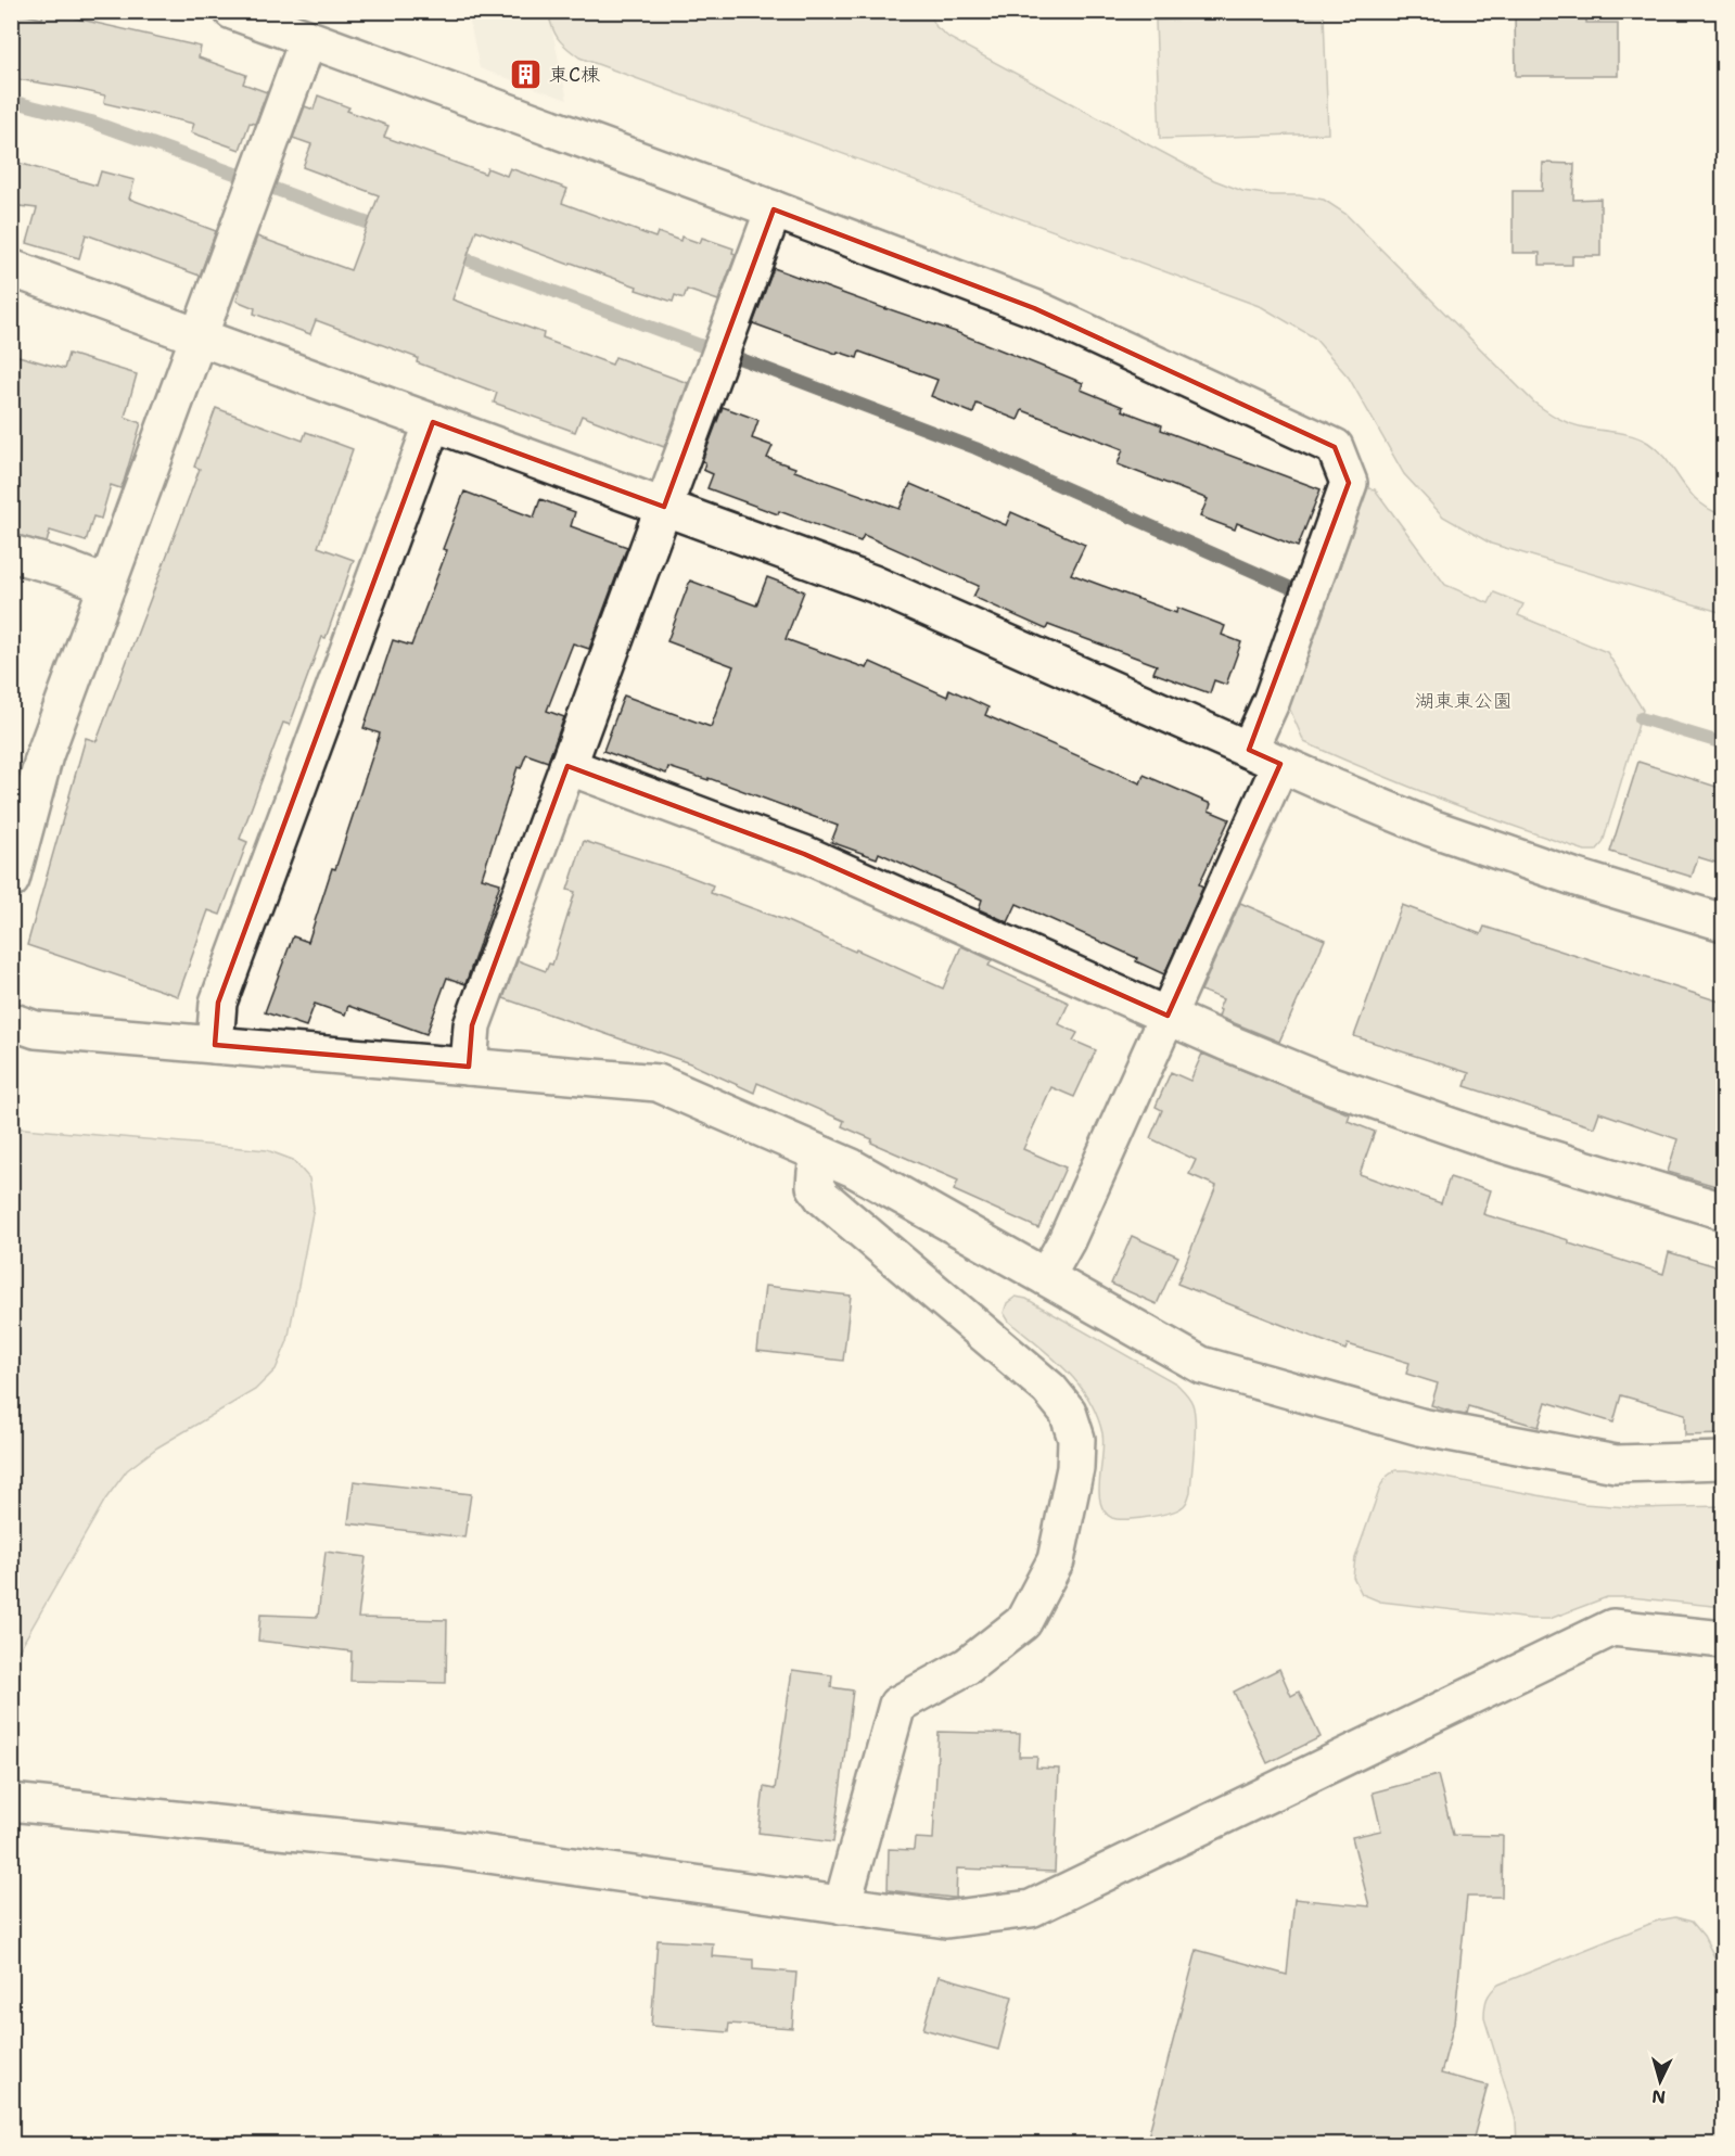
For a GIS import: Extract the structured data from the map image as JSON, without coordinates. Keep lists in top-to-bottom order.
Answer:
{
  "parks": ["湖東東公園"],
  "places": {
    "building": ["東C棟"]
  },
  "north": "bottom"
}
